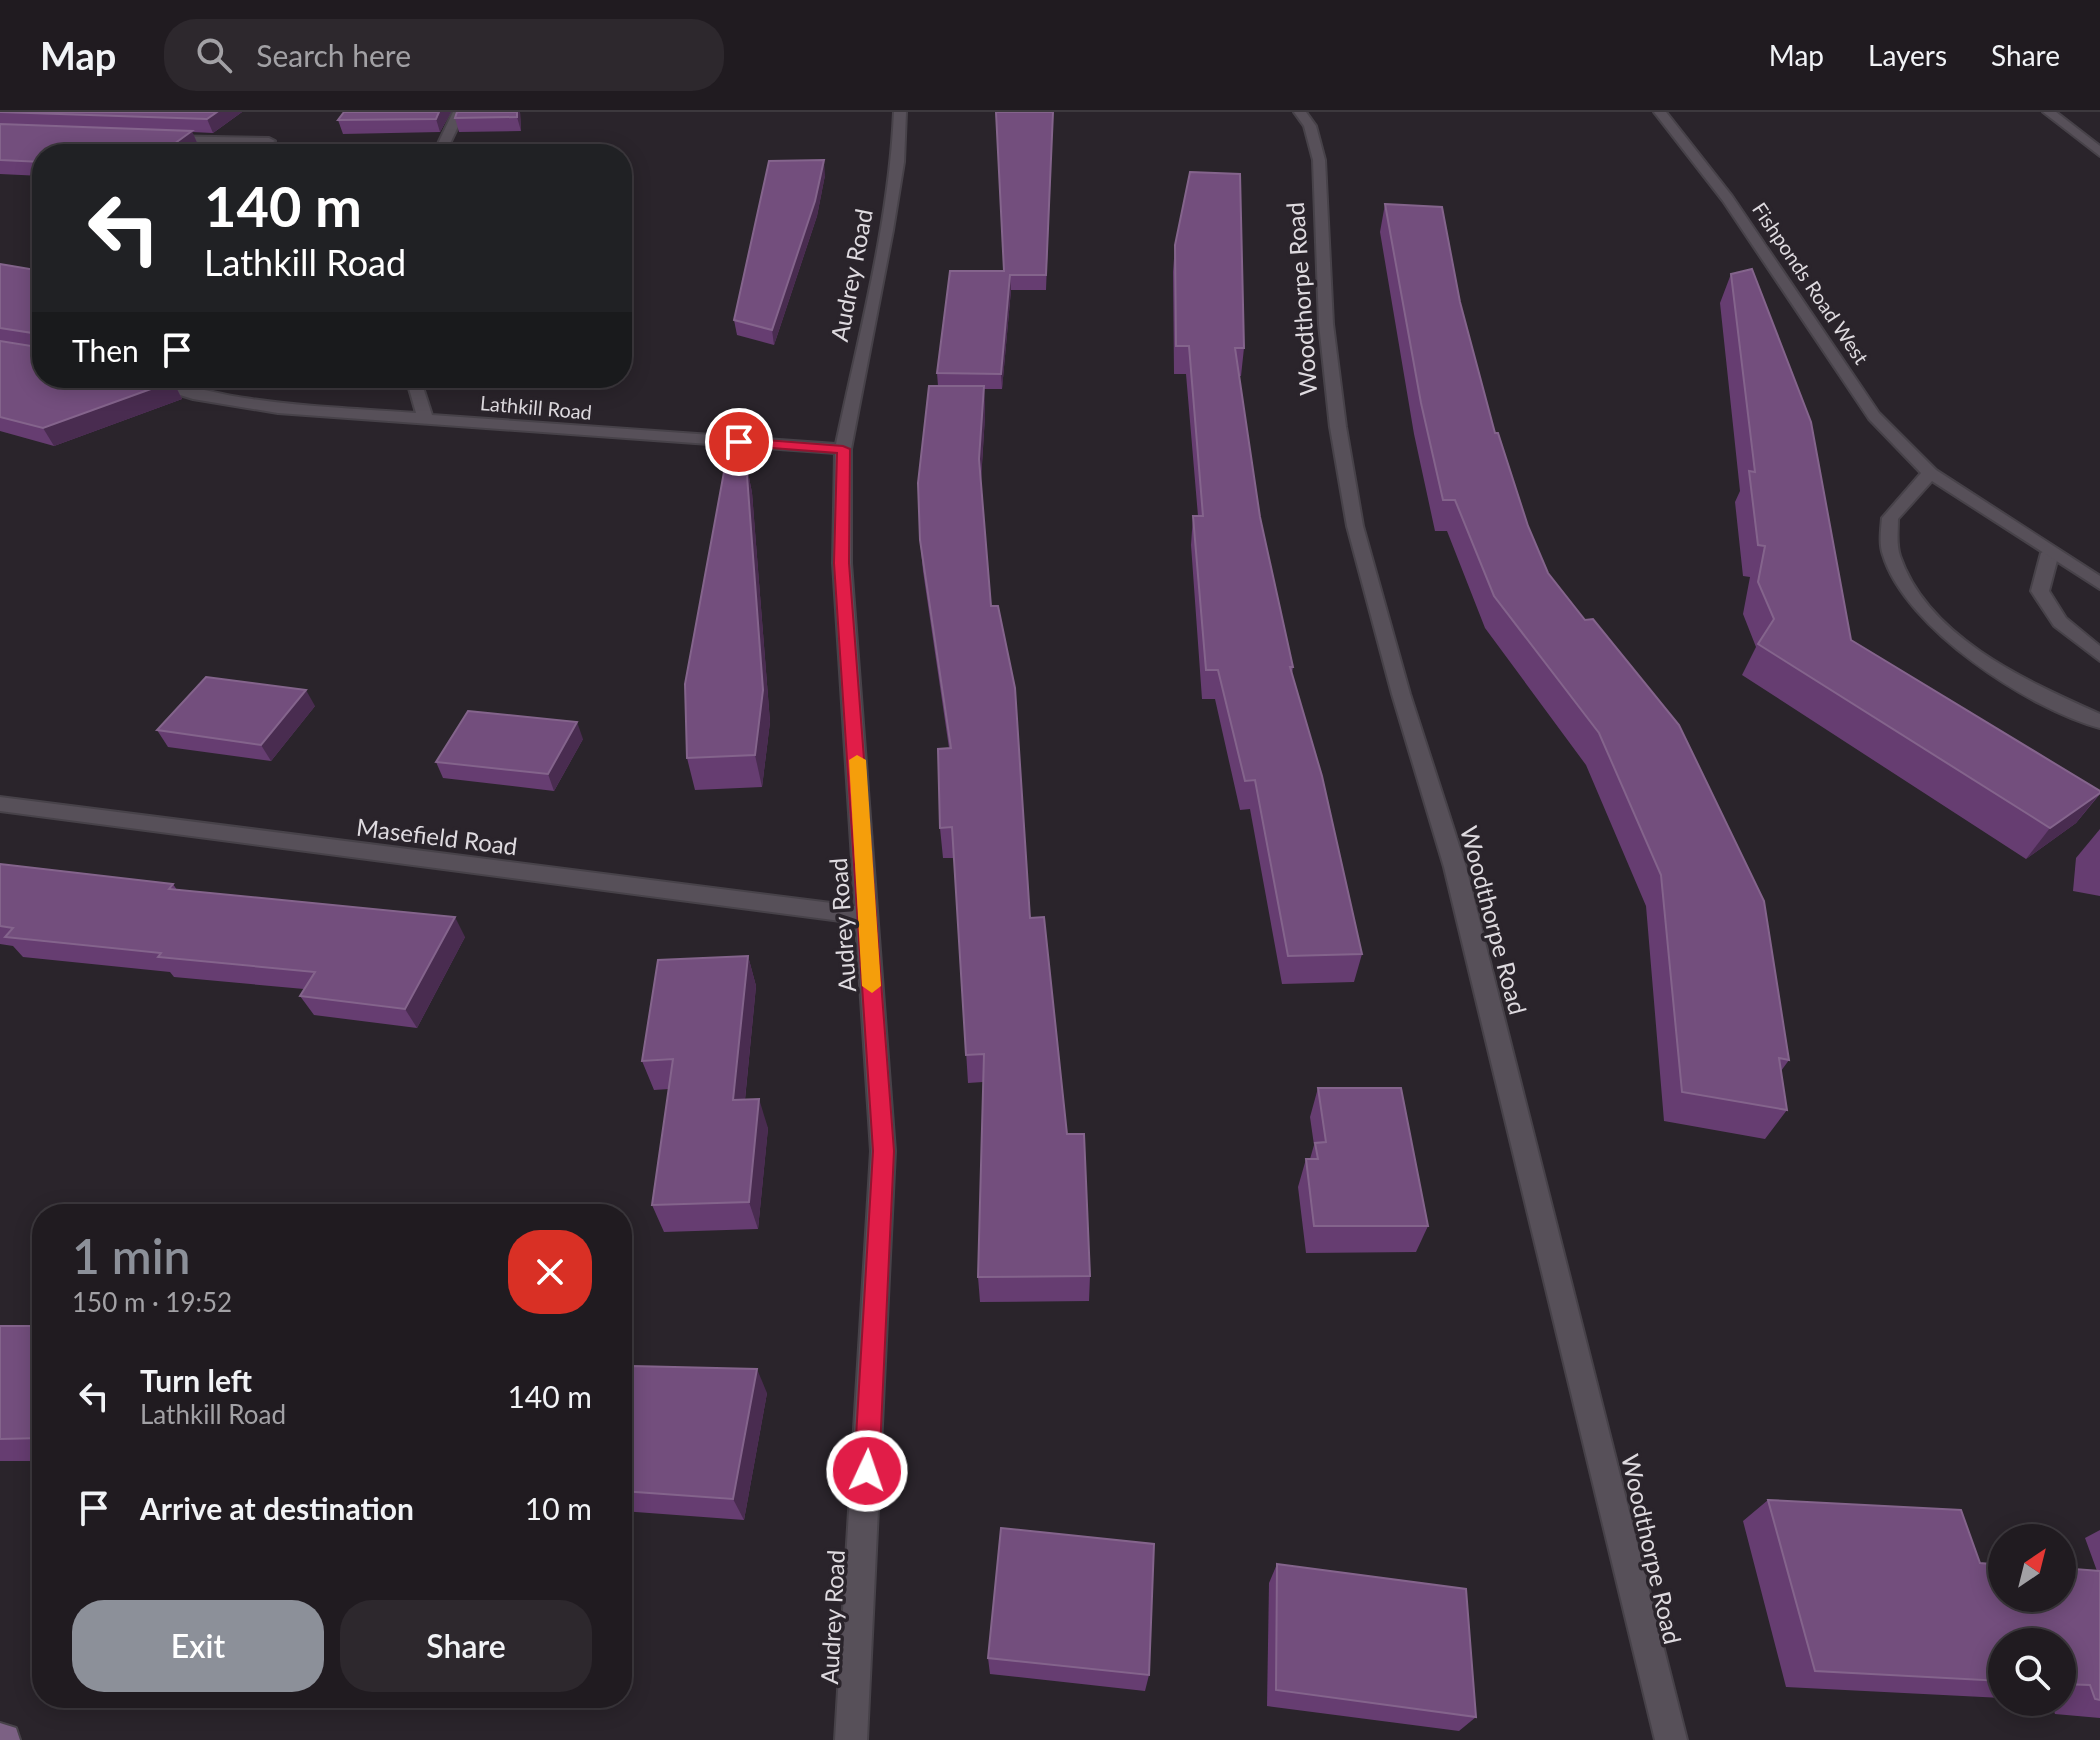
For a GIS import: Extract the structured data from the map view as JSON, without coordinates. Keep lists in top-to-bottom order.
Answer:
{
  "streets": {
    "street": [
      "Audrey Road",
      "Fishponds Road West",
      "Woodthorpe Road",
      "Lathkill Road",
      "Masefield Road"
    ]
  },
  "crossings": [
    ["Audrey Road", "Lathkill Road"],
    ["Audrey Road", "Masefield Road"]
  ],
  "north": "top right",
  "page": {
    "header": "Map",
    "search": "Search here",
    "nav": ["Map", "Layers", "Share"],
    "turn": ["140 m", "Lathkill Road"],
    "then": "Then",
    "heading": ["1 min", "150 m · 19:52"],
    "list": [
      {
        "name": "Turn left",
        "note": "Lathkill Road",
        "value": "140 m"
      },
      {
        "name": "Arrive at destination",
        "value": "10 m"
      }
    ],
    "buttons": ["Exit", "Share"]
  }
}
